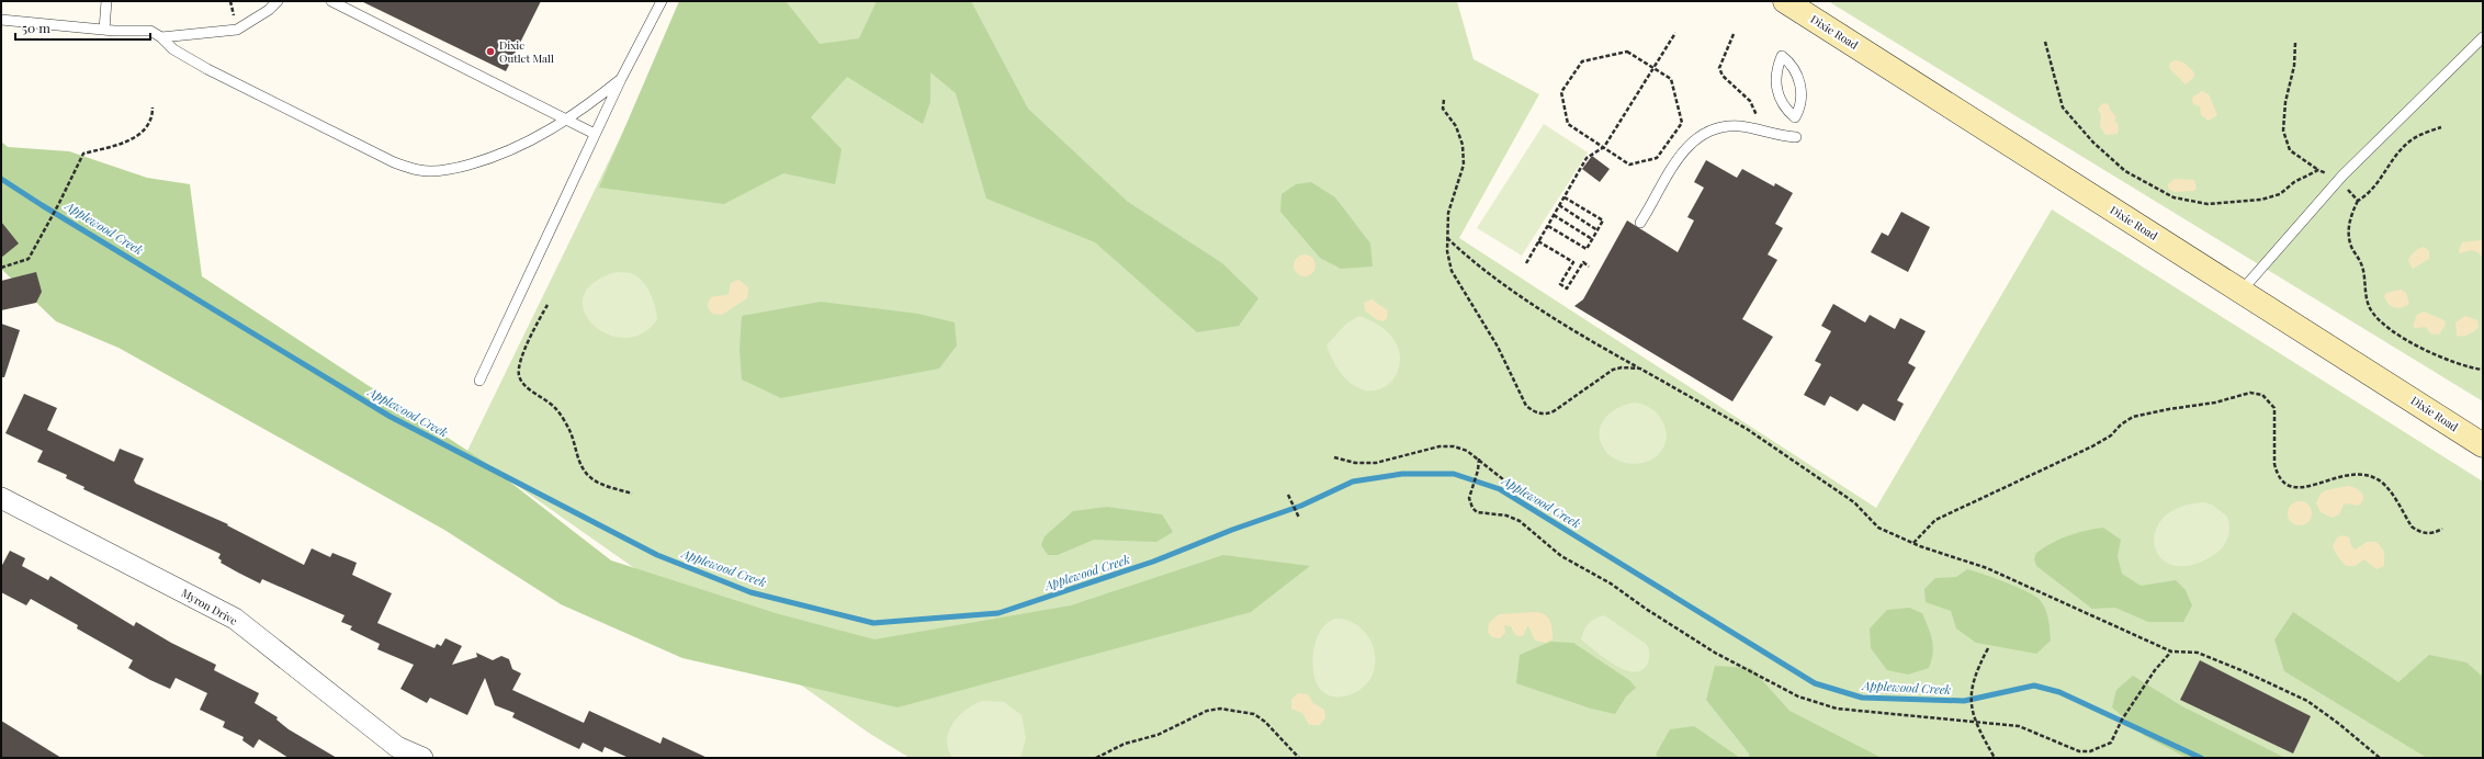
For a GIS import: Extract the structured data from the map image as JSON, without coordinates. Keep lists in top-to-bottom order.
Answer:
{
  "streets": {
    "main road": ["Dixie Road"],
    "street": ["Myron Drive"]
  },
  "water": ["Applewood Creek"],
  "places": ["Dixie Outlet Mall"],
  "scale_bar": "50 m"
}
